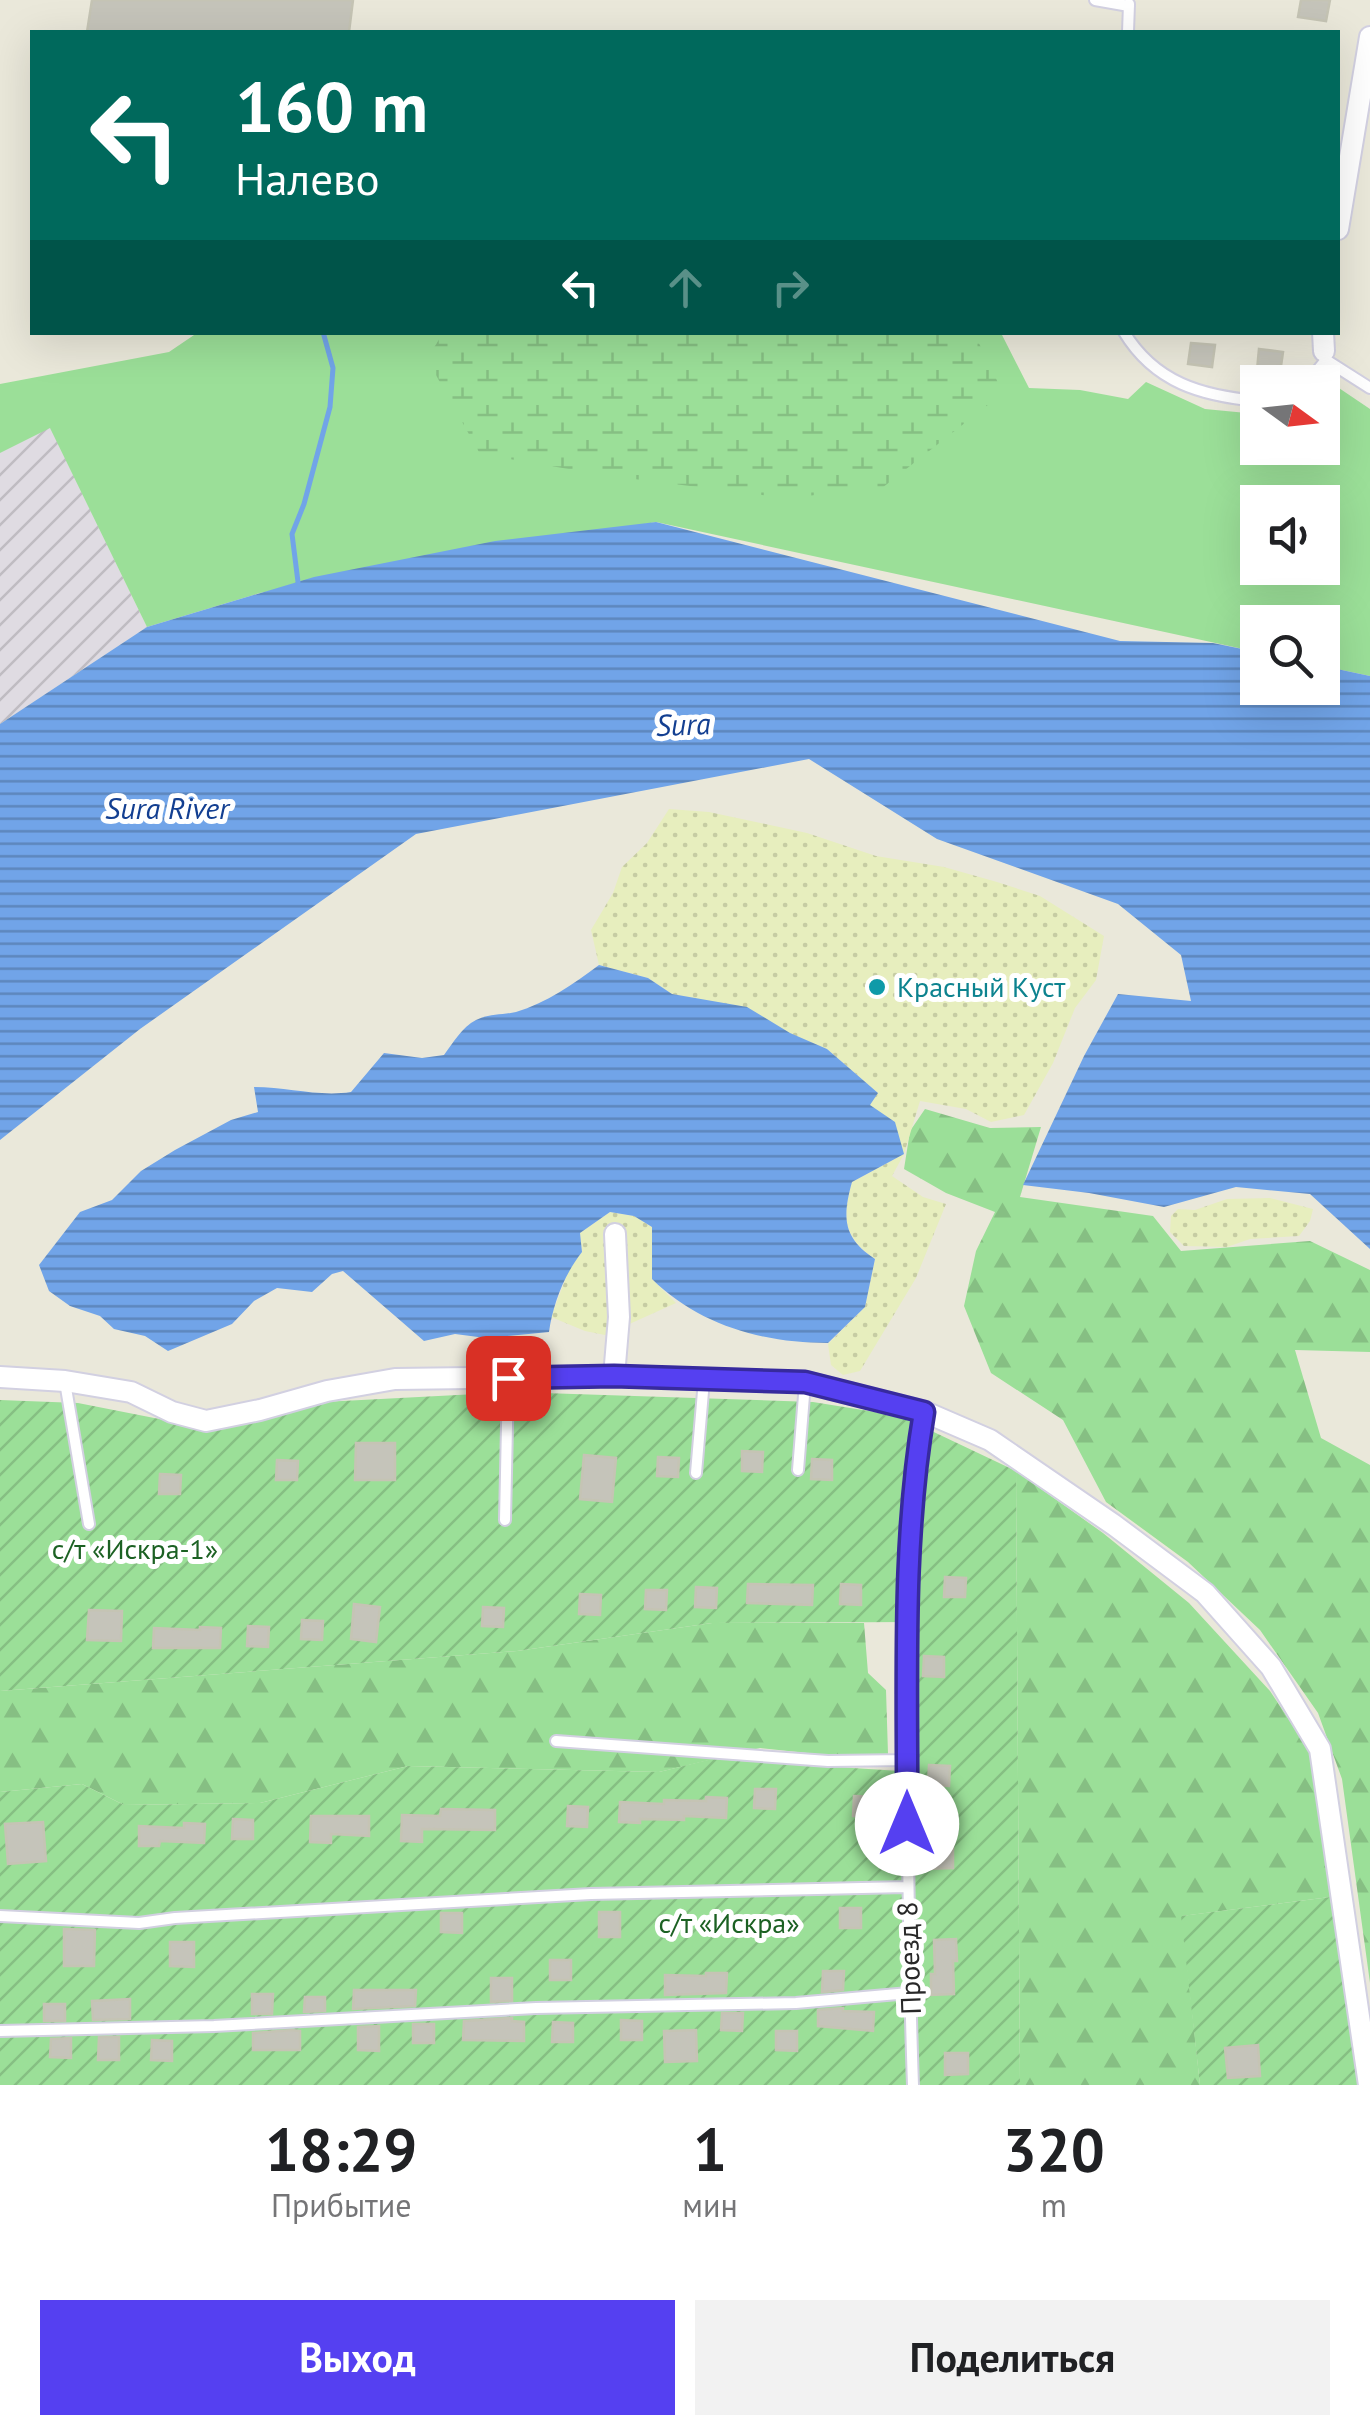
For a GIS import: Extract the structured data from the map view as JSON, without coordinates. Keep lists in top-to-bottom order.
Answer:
{
  "streets": {
    "lane": ["Проезд 8"]
  },
  "water": ["Sura", "Sura River"],
  "parks": ["с/т «Искра-1»", "с/т «Искра»"],
  "places": ["Красный Куст"],
  "north": "right",
  "page": {
    "turn": ["160 m", "Налево"],
    "eta": [
      "18:29",
      "Прибытие",
      "1",
      "мин",
      "320",
      "m"
    ],
    "buttons": ["Выход", "Поделиться"]
  }
}
